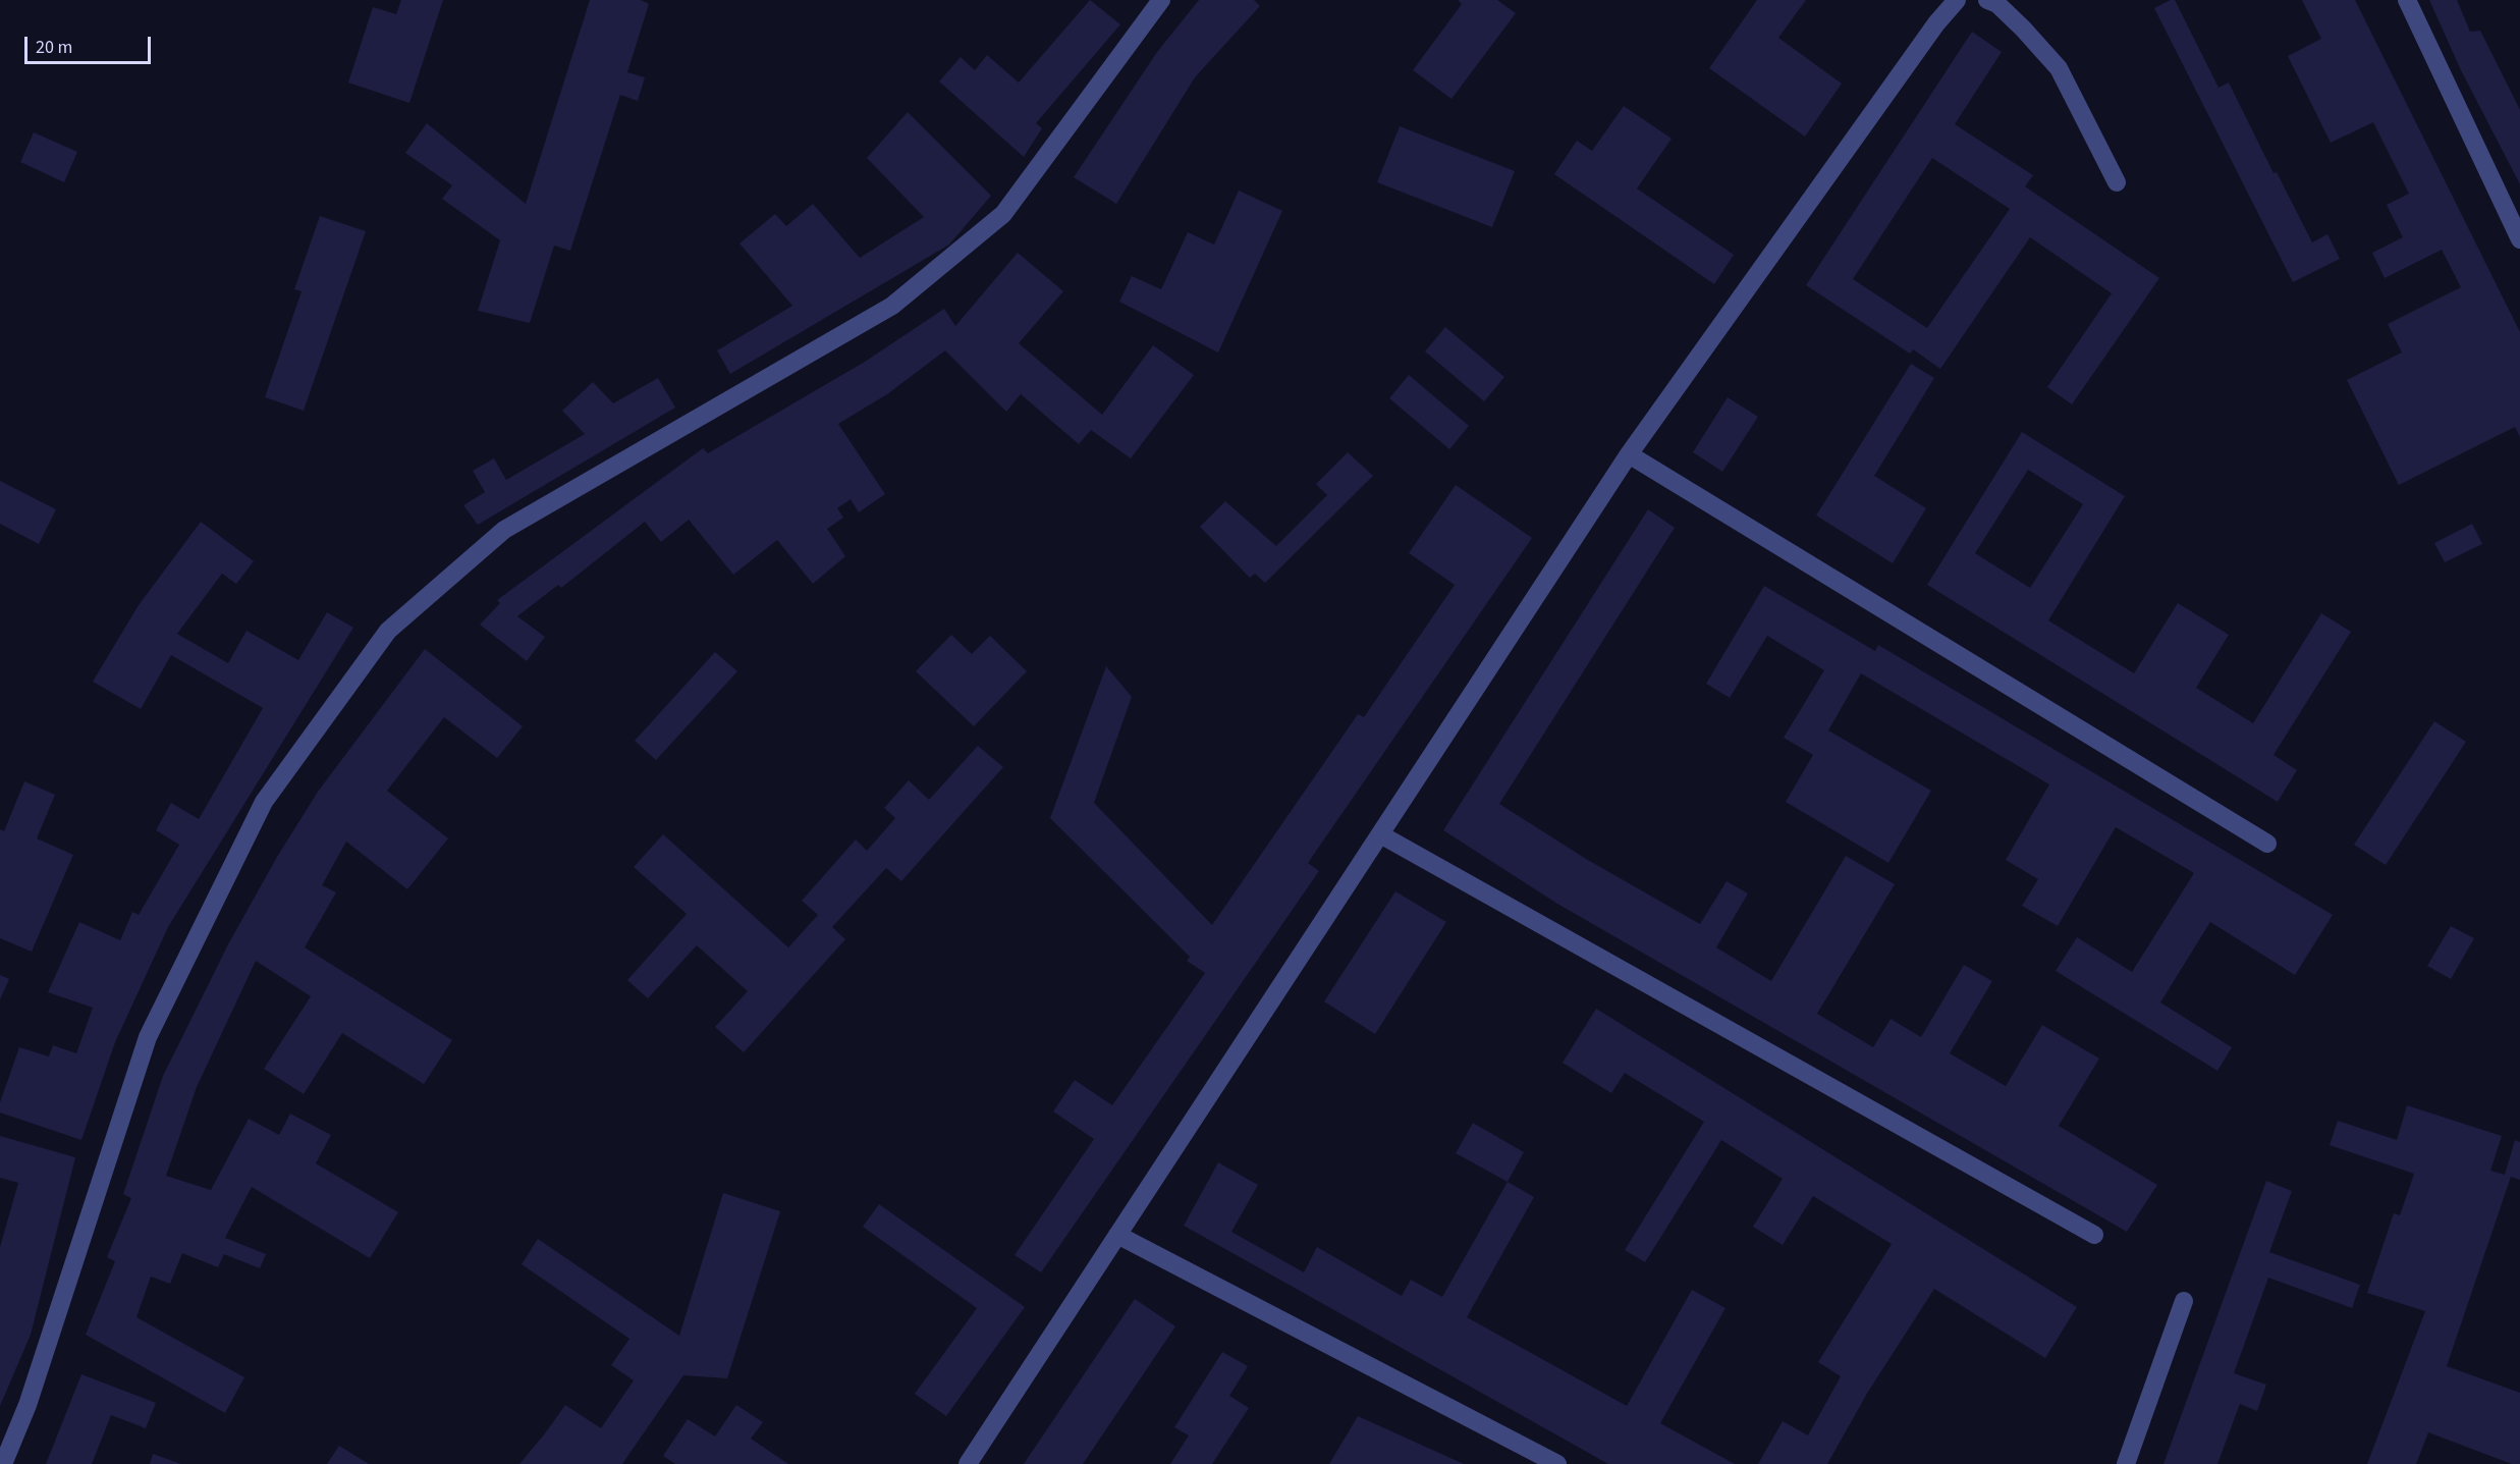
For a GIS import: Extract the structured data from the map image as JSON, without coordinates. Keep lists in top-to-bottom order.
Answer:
{
  "scale_bar": "20 m"
}
